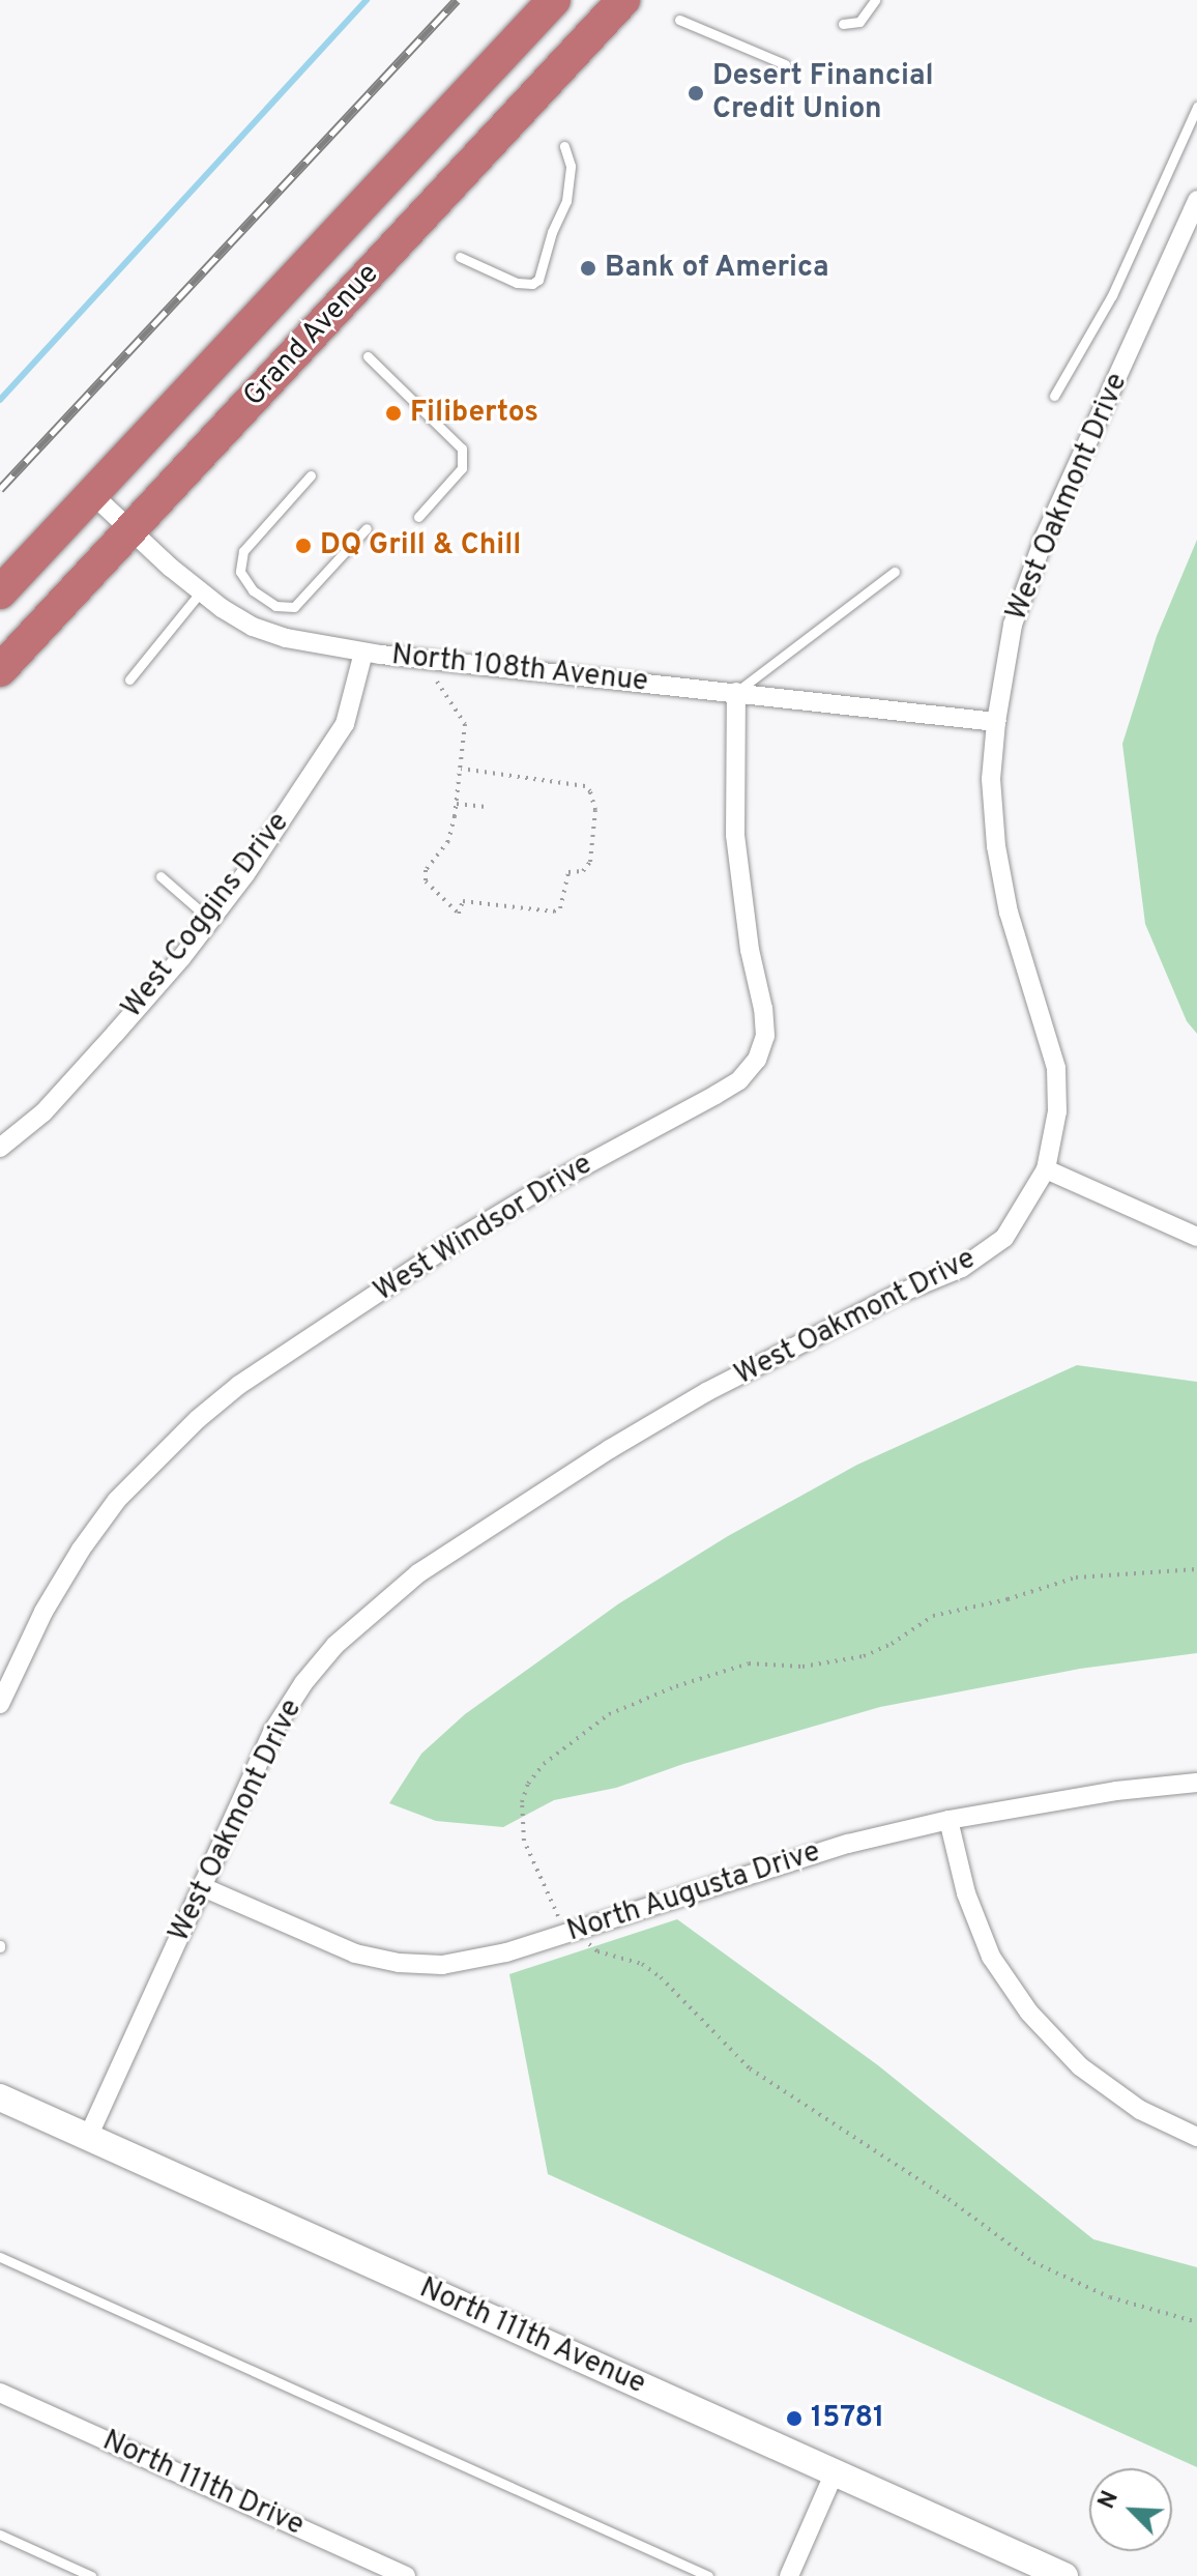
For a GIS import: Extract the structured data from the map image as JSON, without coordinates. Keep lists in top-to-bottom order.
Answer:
{
  "streets": {
    "highway": ["Grand Avenue"],
    "street": [
      "West Oakmont Drive",
      "North 108th Avenue",
      "West Coggins Drive",
      "West Windsor Drive",
      "North Augusta Drive",
      "North 111th Avenue",
      "North 111th Drive"
    ]
  },
  "crossings": [
    ["Grand Avenue", "North 108th Avenue"],
    ["West Oakmont Drive", "North 108th Avenue"],
    ["West Oakmont Drive", "North Augusta Drive"],
    ["West Oakmont Drive", "North 111th Avenue"],
    ["North 108th Avenue", "West Coggins Drive"],
    ["North 108th Avenue", "West Windsor Drive"]
  ],
  "places": [
    "Desert Financial Credit Union",
    "Bank of America",
    "Filibertos",
    "DQ Grill & Chill",
    "15781"
  ],
  "north": "top left"
}
